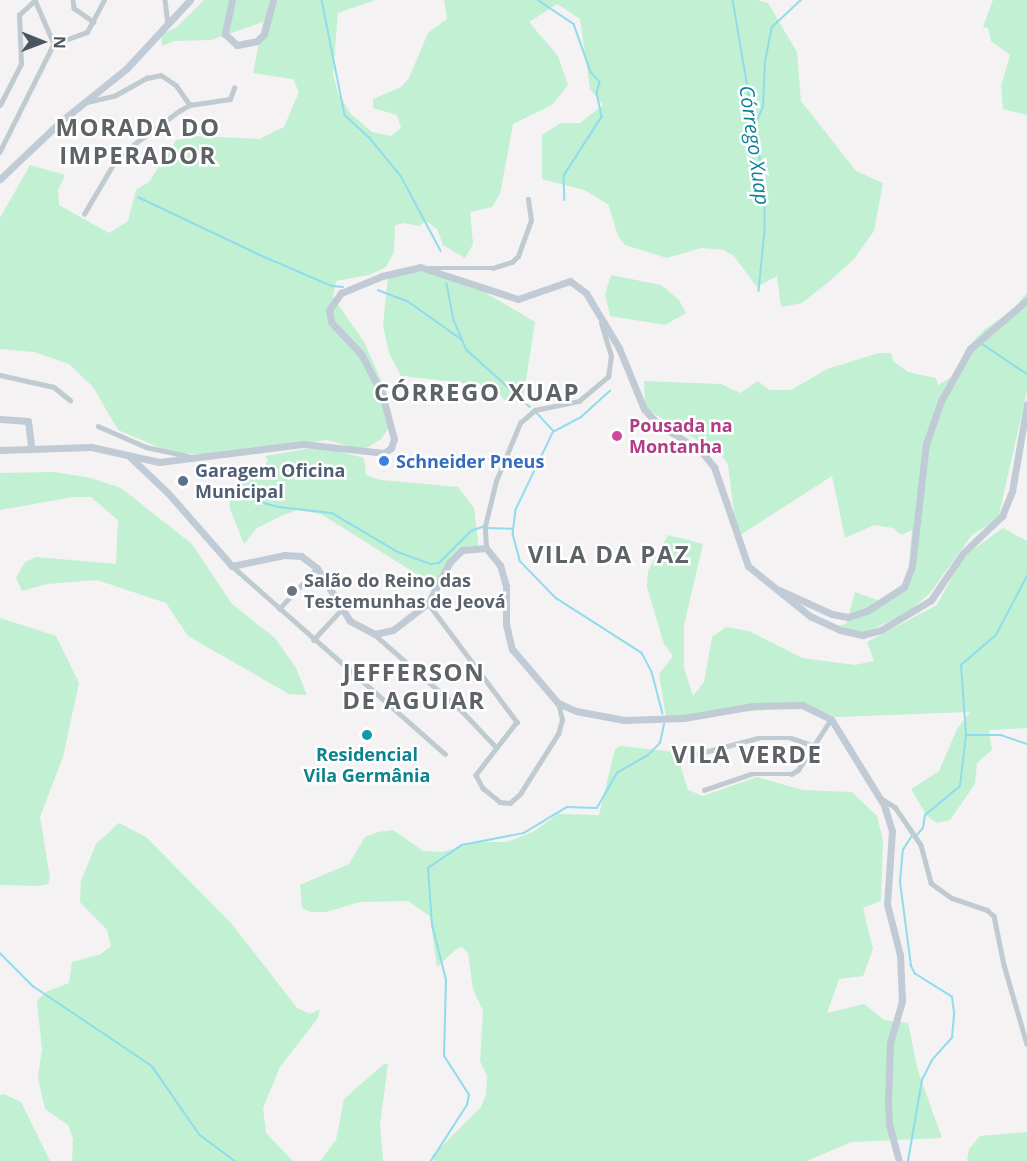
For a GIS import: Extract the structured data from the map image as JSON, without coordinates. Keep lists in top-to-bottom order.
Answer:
{
  "districts": [
    "MORADA DO IMPERADOR",
    "CÓRREGO XUAP",
    "VILA DA PAZ",
    "JEFFERSON DE AGUIAR",
    "VILA VERDE"
  ],
  "water": ["Córrego Xuap"],
  "places": [
    "Pousada na Montanha",
    "Schneider Pneus",
    "Garagem Oficina Municipal",
    "Salão do Reino das Testemunhas de Jeová",
    "Residencial Vila Germânia"
  ],
  "north": "right"
}
